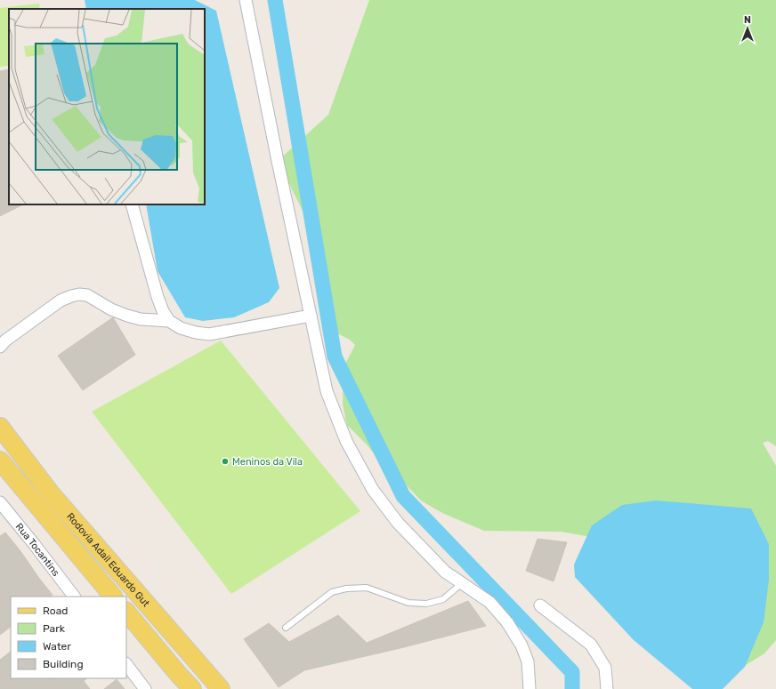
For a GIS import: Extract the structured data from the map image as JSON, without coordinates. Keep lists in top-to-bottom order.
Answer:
{
  "streets": {
    "main road": ["Rodovia Adail Eduardo Gut"],
    "street": ["Rua Tocantins"]
  },
  "places": ["Meninos da Vila"],
  "legend": [
    "Road",
    "Park",
    "Water",
    "Building"
  ],
  "north": "top"
}
